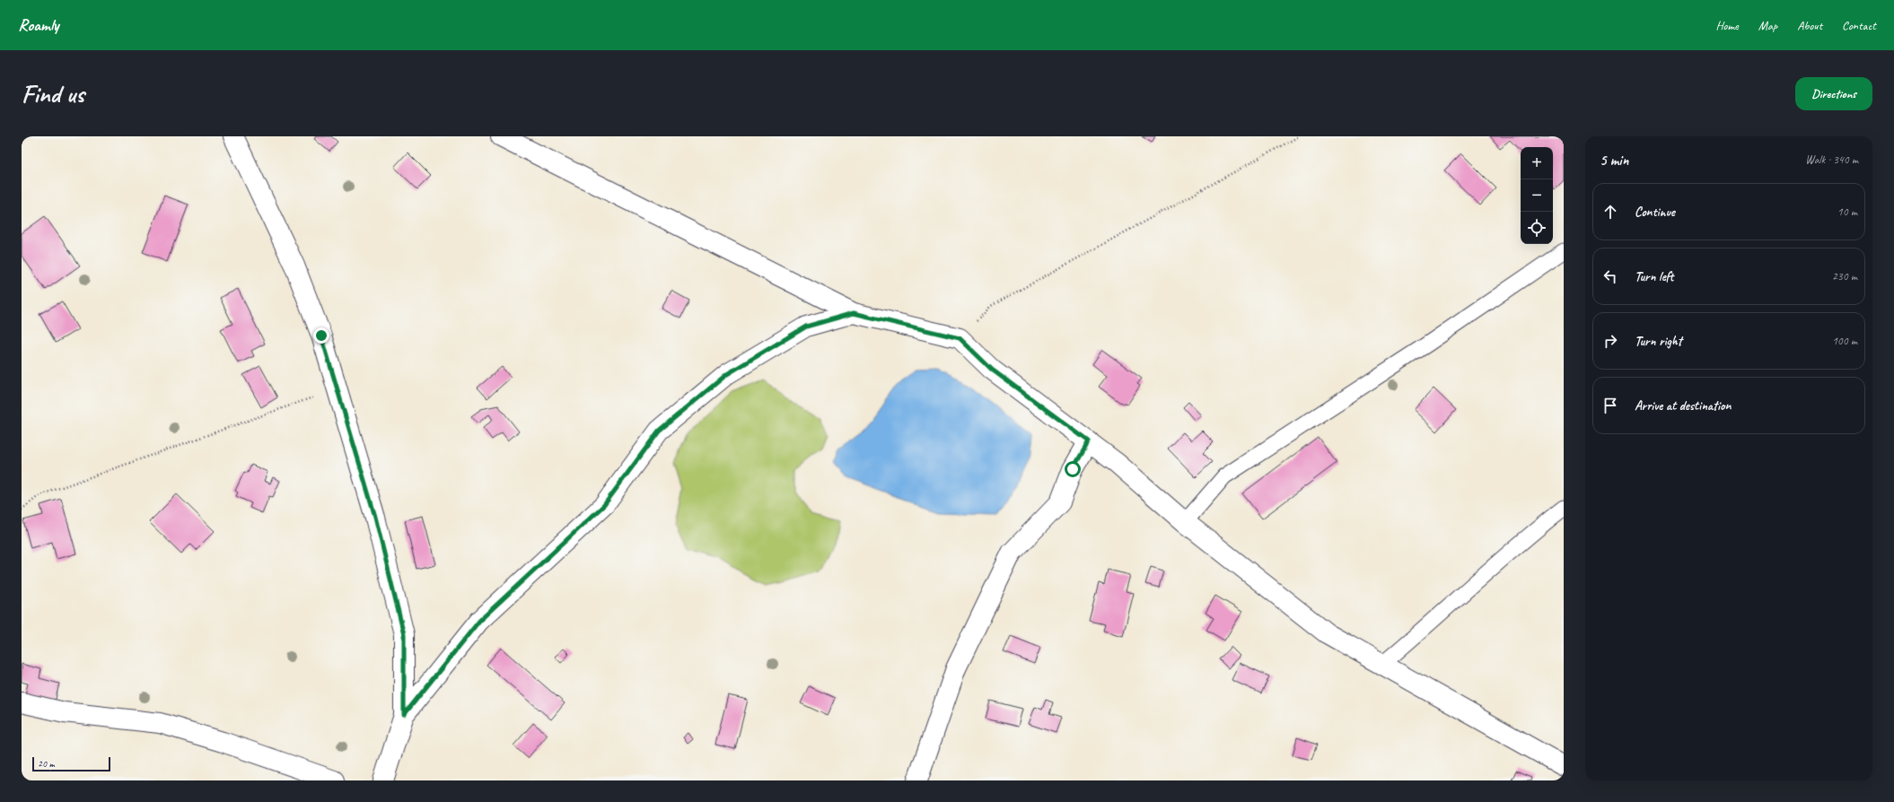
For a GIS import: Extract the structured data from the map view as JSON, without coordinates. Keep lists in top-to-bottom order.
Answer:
{
  "scale_bar": "20 m",
  "page": {
    "header": "Roamly",
    "nav": [
      "Home",
      "Map",
      "About",
      "Contact"
    ],
    "buttons": "Directions",
    "title": "Find us",
    "heading": ["5 min", "Walk · 340 m"],
    "map_buttons": ["+", "−"],
    "list": [
      ["Continue", "10 m"],
      ["Turn left", "230 m"],
      ["Turn right", "100 m"],
      "Arrive at destination"
    ],
    "scale": "20 m"
  }
}
